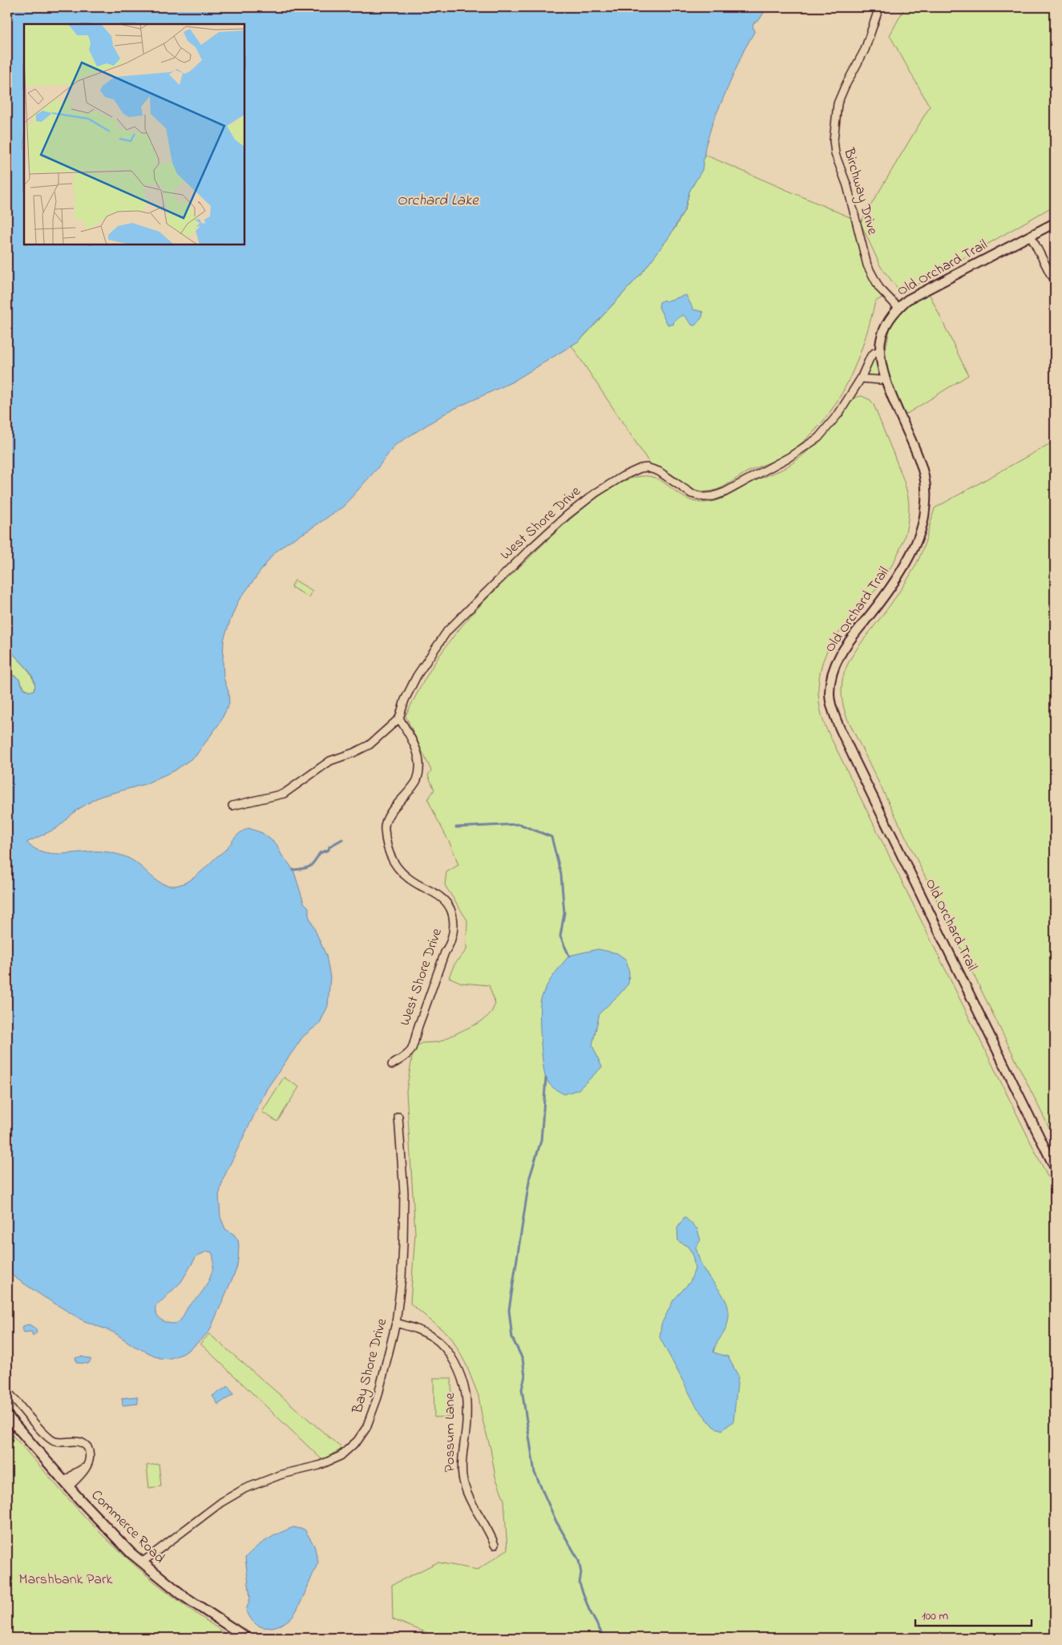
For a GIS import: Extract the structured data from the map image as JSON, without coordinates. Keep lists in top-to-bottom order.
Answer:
{
  "streets": {
    "main road": ["Commerce Road"],
    "street": [
      "Birchway Drive",
      "Old Orchard Trail",
      "West Shore Drive",
      "Bay Shore Drive",
      "Possum Lane"
    ]
  },
  "crossings": [
    ["Birchway Drive", "Old Orchard Trail"],
    ["Old Orchard Trail", "West Shore Drive"],
    ["Bay Shore Drive", "Possum Lane"],
    ["Bay Shore Drive", "Commerce Road"]
  ],
  "water": ["Orchard Lake"],
  "parks": ["Marshbank Park"],
  "scale_bar": "100 m"
}
